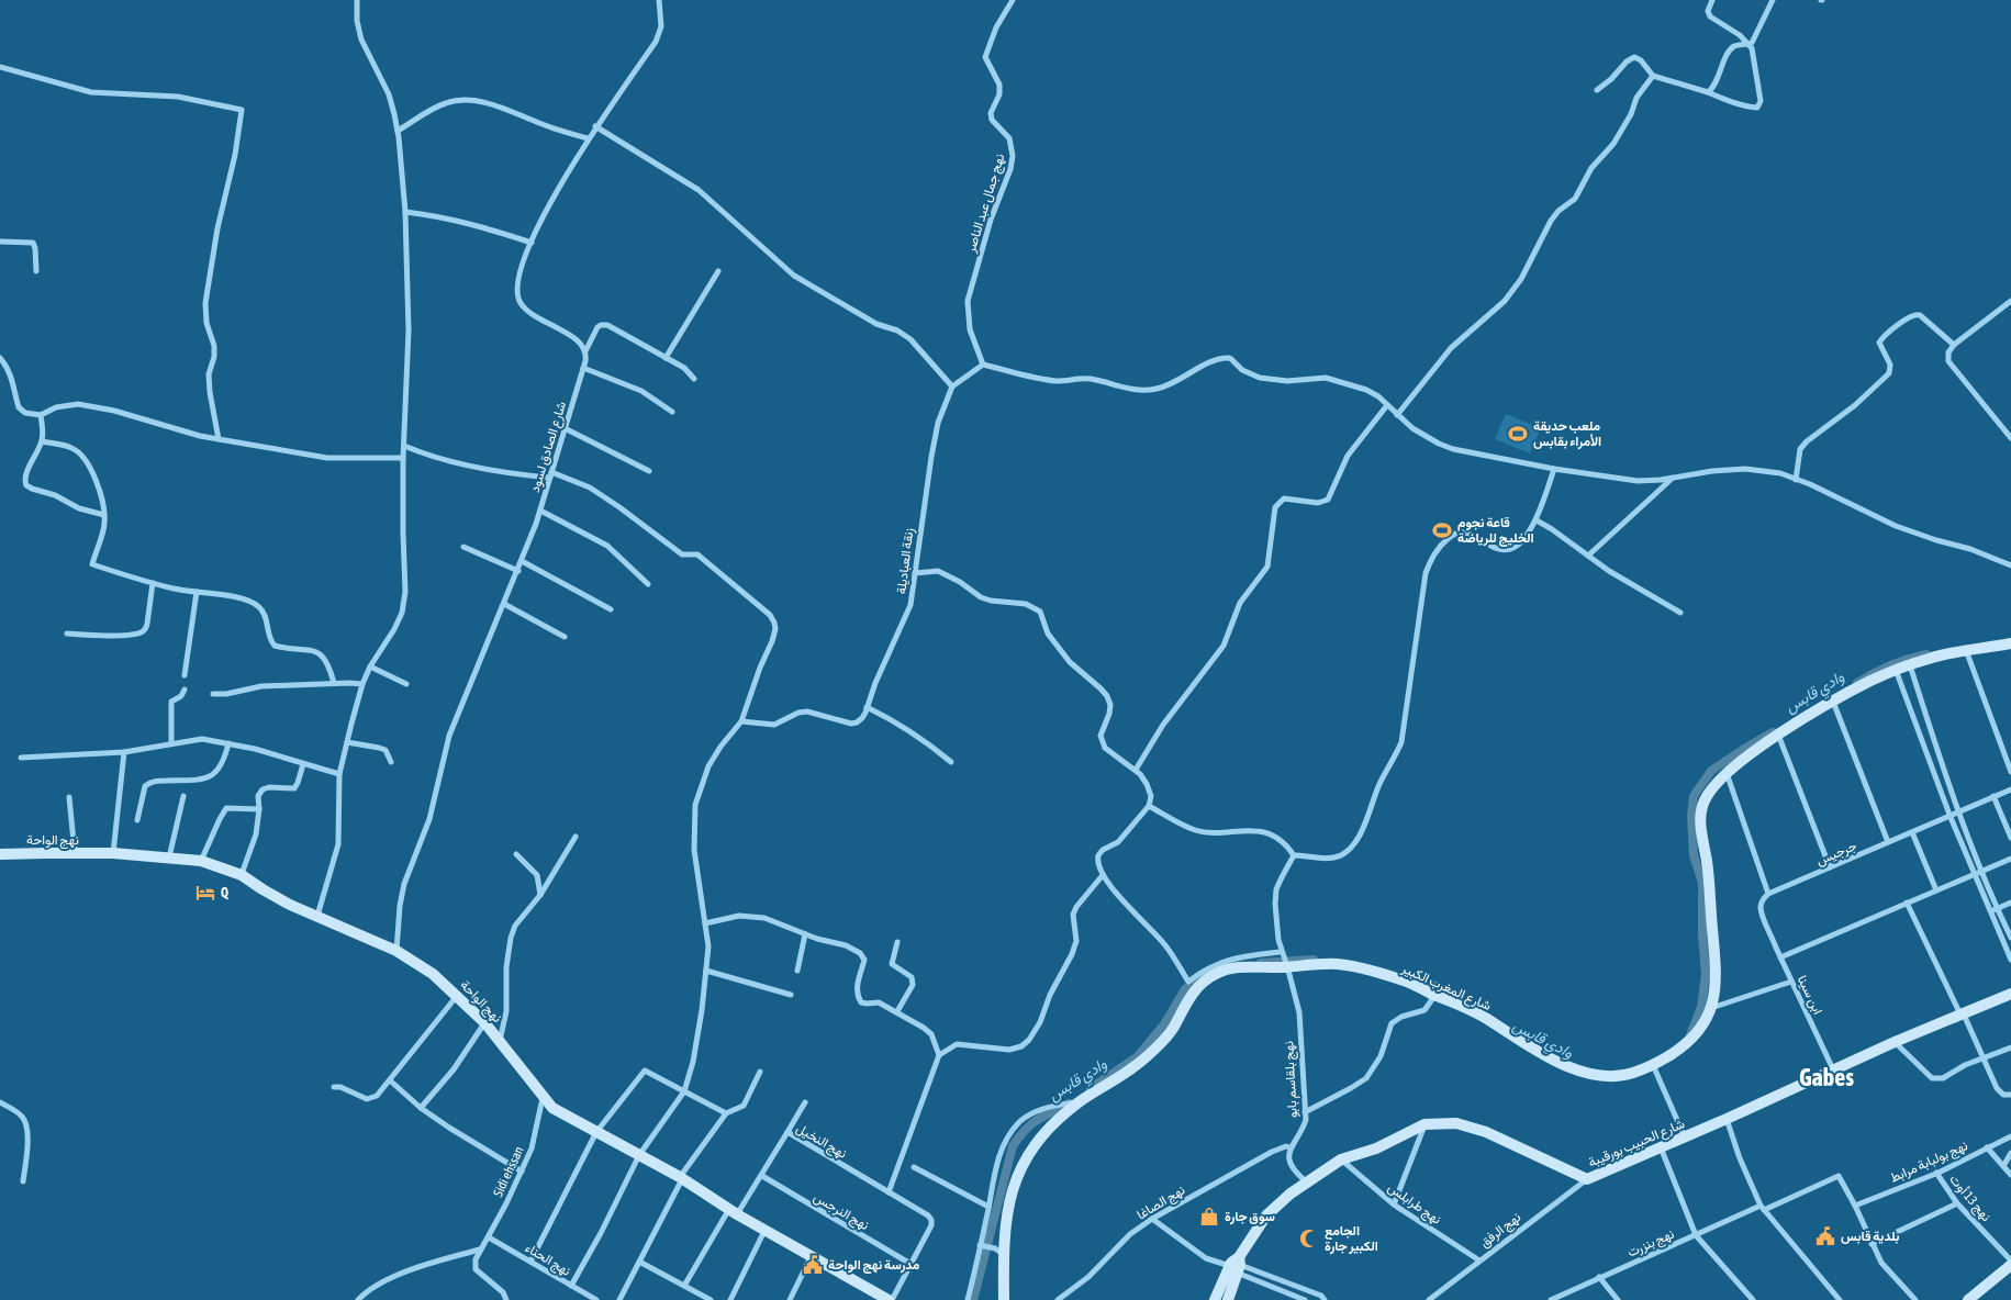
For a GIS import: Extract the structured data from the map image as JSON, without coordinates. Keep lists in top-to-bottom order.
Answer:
{
  "streets": {
    "street": [
      "نهج جمال عبد الناصر",
      "شارع الصادق لسود",
      "زنقة العباديلة",
      "نهج الواحة",
      "جرجيس",
      "شارع المغرب الكبير",
      "ابن سينا",
      "نهج بلقاسم بابو",
      "نهج النخيل",
      "شارع الحبيب بورقيبة",
      "نهج بولبابة مرابط",
      "Sidi ehssan",
      "نهج 13 أوت",
      "نهج الصاغا",
      "نهج طرابلس",
      "نهج النرجس",
      "نهج الرفق",
      "نهج بنزرت",
      "نهج الحناء"
    ]
  },
  "crossings": [
    ["شارع الصادق لسود", "نهج الواحة"],
    ["نهج الواحة", "نهج النخيل"],
    ["نهج الواحة", "Sidi ehssan"],
    ["جرجيس", "ابن سينا"],
    ["شارع المغرب الكبير", "نهج بلقاسم بابو"],
    ["ابن سينا", "شارع الحبيب بورقيبة"],
    ["نهج بلقاسم بابو", "نهج الصاغا"],
    ["نهج النخيل", "نهج النرجس"],
    ["شارع الحبيب بورقيبة", "نهج طرابلس"],
    ["شارع الحبيب بورقيبة", "نهج الرفق"],
    ["نهج بولبابة مرابط", "نهج 13 أوت"],
    ["نهج بولبابة مرابط", "نهج بنزرت"],
    ["Sidi ehssan", "نهج الحناء"],
    ["نهج طرابلس", "نهج الرفق"]
  ],
  "districts": ["Gabes"],
  "water": ["وادي قابس"],
  "places": {
    "sports": ["ملعب حديقة الأمراء بقابس", "قاعة نجوم الخليج للرياضة"],
    "hotel": ["Q"],
    "shop": ["سوق جارة"],
    "public building": ["بلدية قابس", "مدرسة نهج الواحة"],
    "mosque": ["الجامع الكبير جارة"]
  }
}
